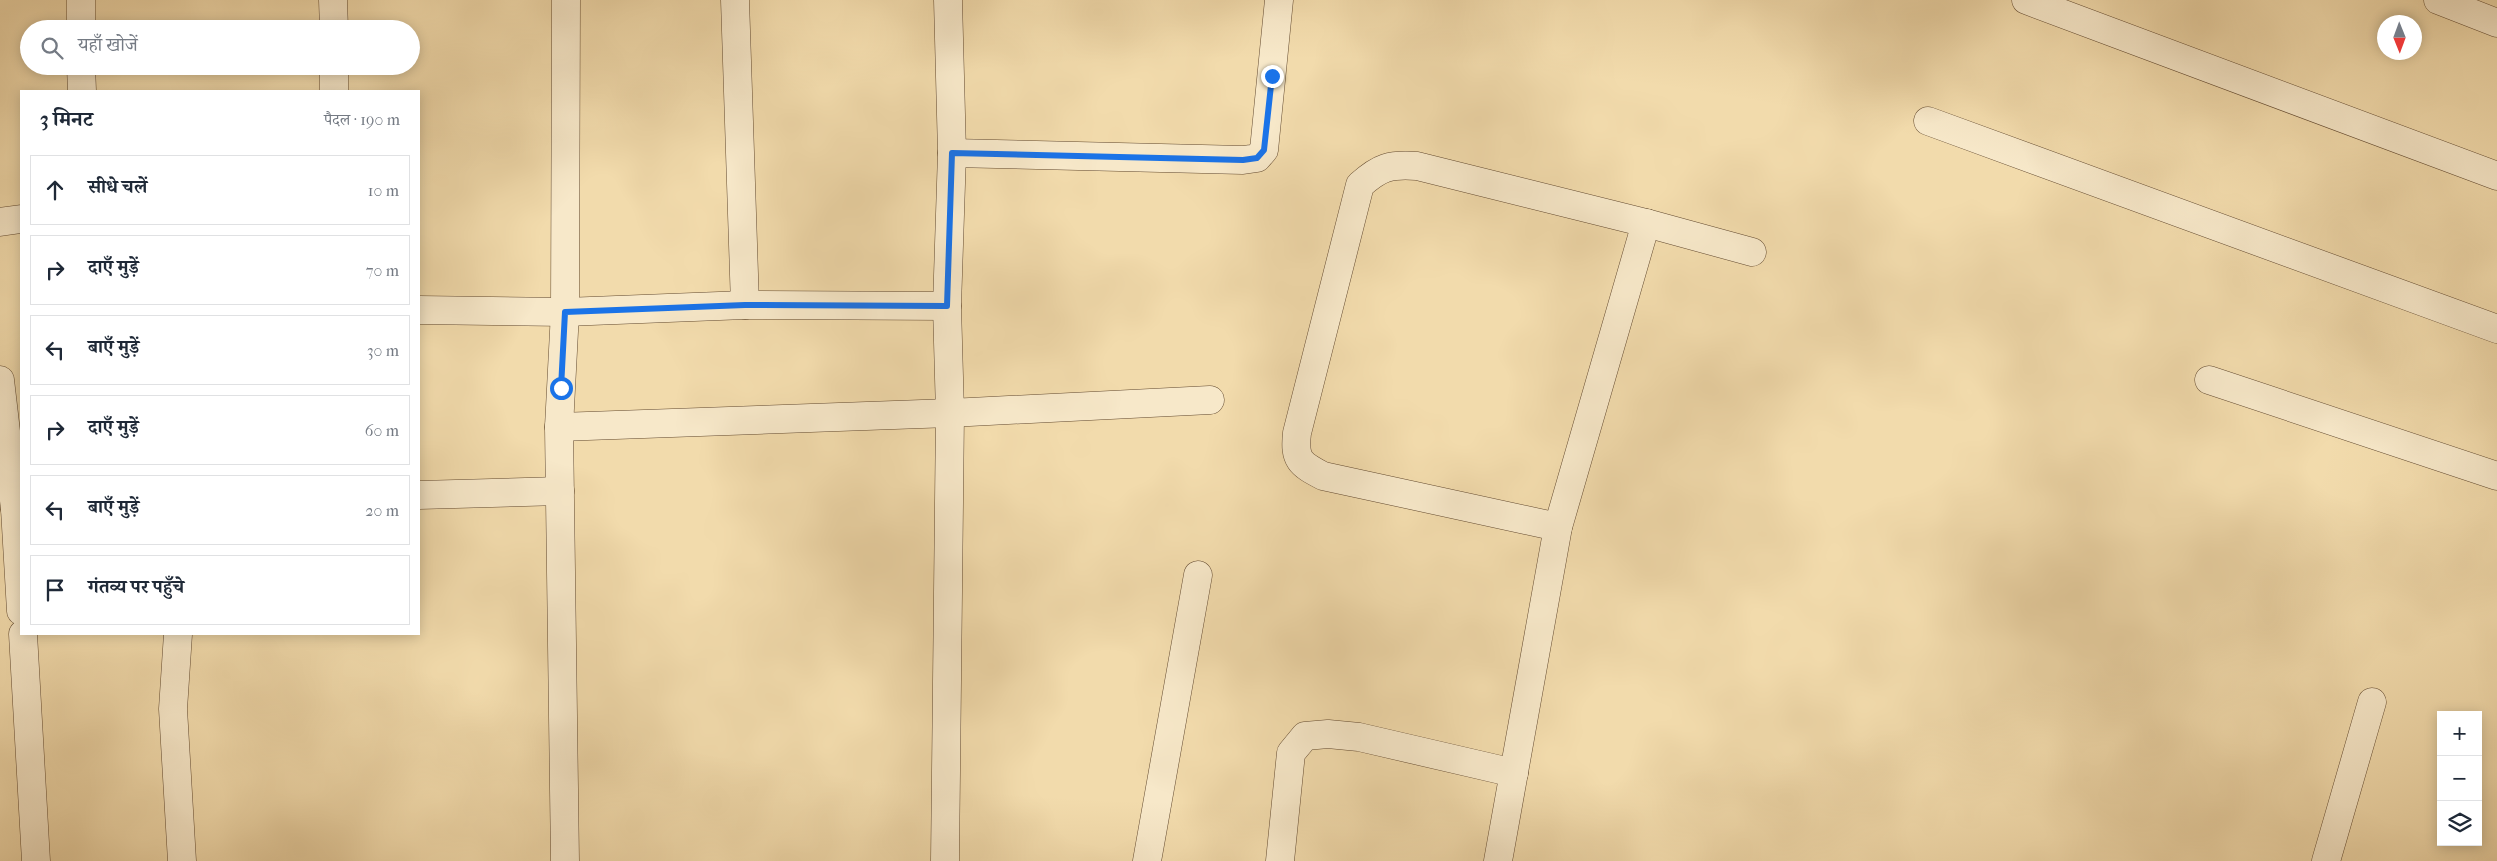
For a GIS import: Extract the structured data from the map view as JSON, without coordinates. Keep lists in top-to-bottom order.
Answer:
{
  "north": "bottom",
  "page": {
    "search": "यहाँ खोजें",
    "heading": ["3 मिनट", "पैदल · 190 m"],
    "list": [
      ["सीधे चलें", "10 m"],
      ["दाएँ मुड़ें", "70 m"],
      ["बाएँ मुड़ें", "30 m"],
      ["दाएँ मुड़ें", "60 m"],
      ["बाएँ मुड़ें", "20 m"],
      "गंतव्य पर पहुँचे"
    ],
    "map_buttons": ["+", "−"]
  }
}
